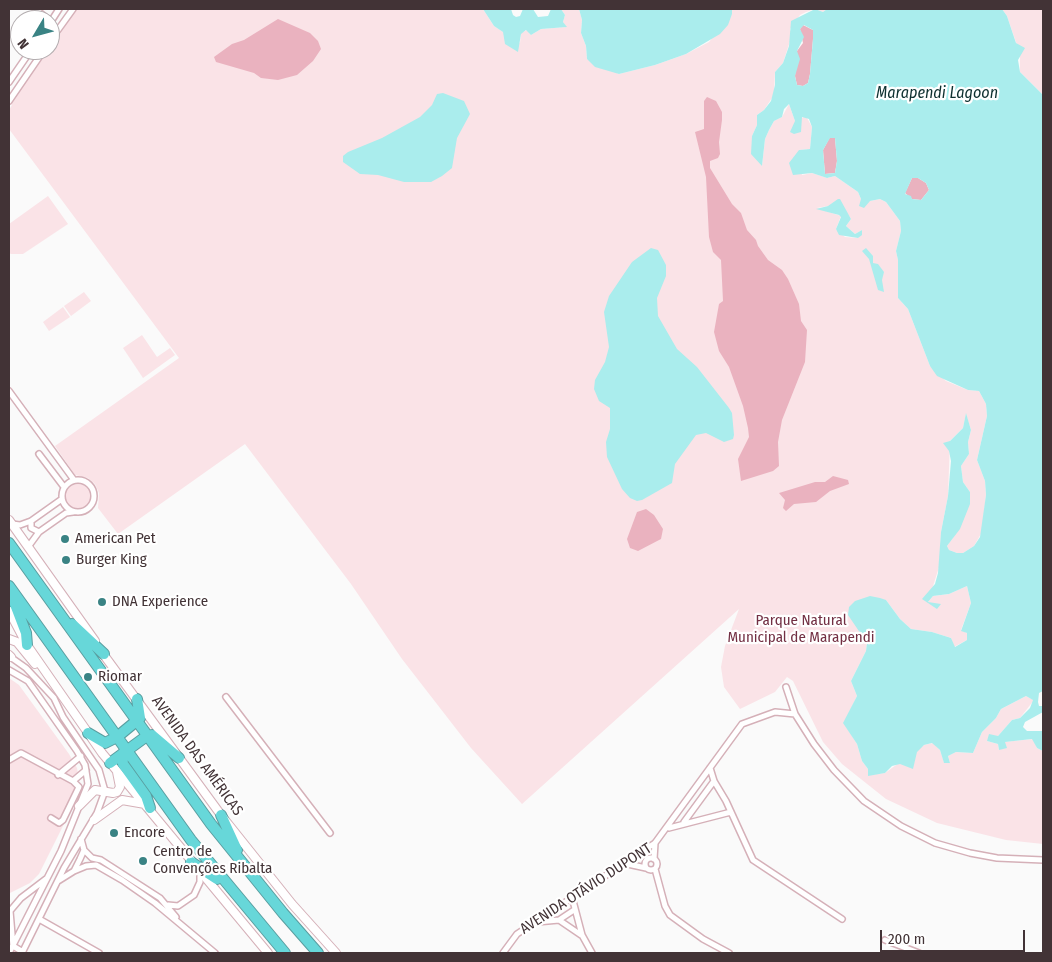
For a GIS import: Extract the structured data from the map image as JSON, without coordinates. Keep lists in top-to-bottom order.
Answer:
{
  "streets": {
    "highway": ["AVENIDA DAS AMÉRICAS"],
    "street": ["AVENIDA OTÁVIO DUPONT"]
  },
  "water": ["Marapendi Lagoon"],
  "parks": ["Parque Natural Municipal de Marapendi"],
  "places": [
    "American Pet",
    "Burger King",
    "DNA Experience",
    "Riomar",
    "Encore",
    "Centro de Convenções Ribalta"
  ],
  "scale_bar": "200 m",
  "north": "bottom left"
}
